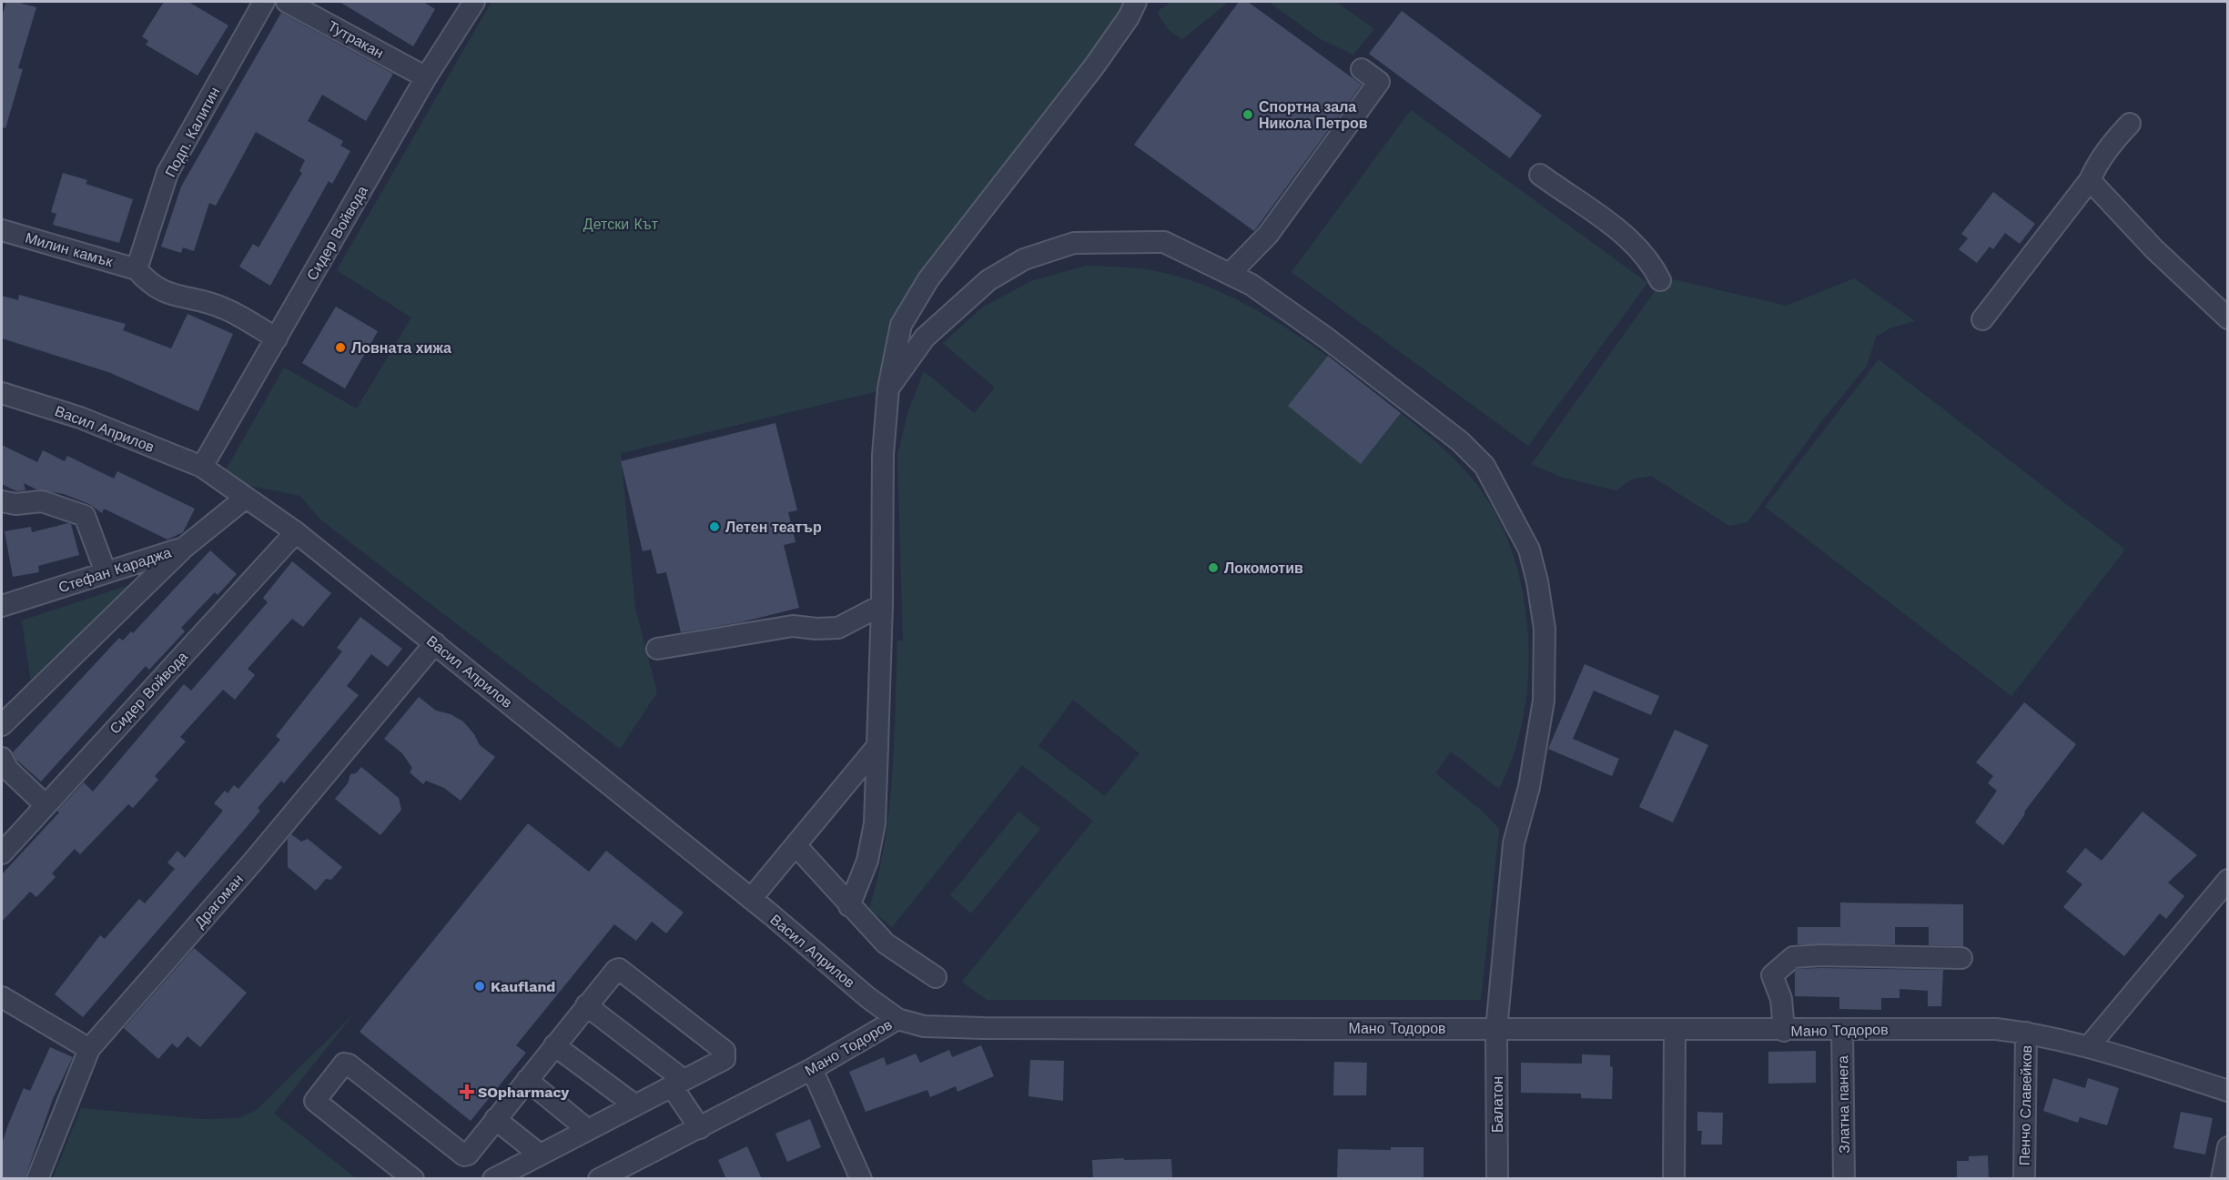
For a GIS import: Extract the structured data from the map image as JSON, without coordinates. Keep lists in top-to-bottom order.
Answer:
{
  "streets": {
    "street": [
      "Тутракан",
      "Подп. Калитин",
      "Сидер Войвода",
      "Милин камък",
      "Васил Априлов",
      "Стефан Караджа",
      "Драгоман",
      "Мано Тодоров",
      "Балатон",
      "Златна панега",
      "Пенчо Славейков"
    ]
  },
  "crossings": [
    ["Тутракан", "Сидер Войвода"],
    ["Подп. Калитин", "Милин камък"],
    ["Сидер Войвода", "Васил Априлов"],
    ["Васил Априлов", "Стефан Караджа"],
    ["Васил Априлов", "Драгоман"],
    ["Васил Априлов", "Мано Тодоров"],
    ["Мано Тодоров", "Балатон"],
    ["Мано Тодоров", "Златна панега"],
    ["Мано Тодоров", "Пенчо Славейков"]
  ],
  "parks": ["Детски Кът"],
  "places": {
    "other": [
      "Спортна зала Никола Петров",
      "Ловната хижа",
      "Летен театър",
      "Локомотив",
      "Kaufland"
    ],
    "health": ["SOpharmacy"]
  }
}
